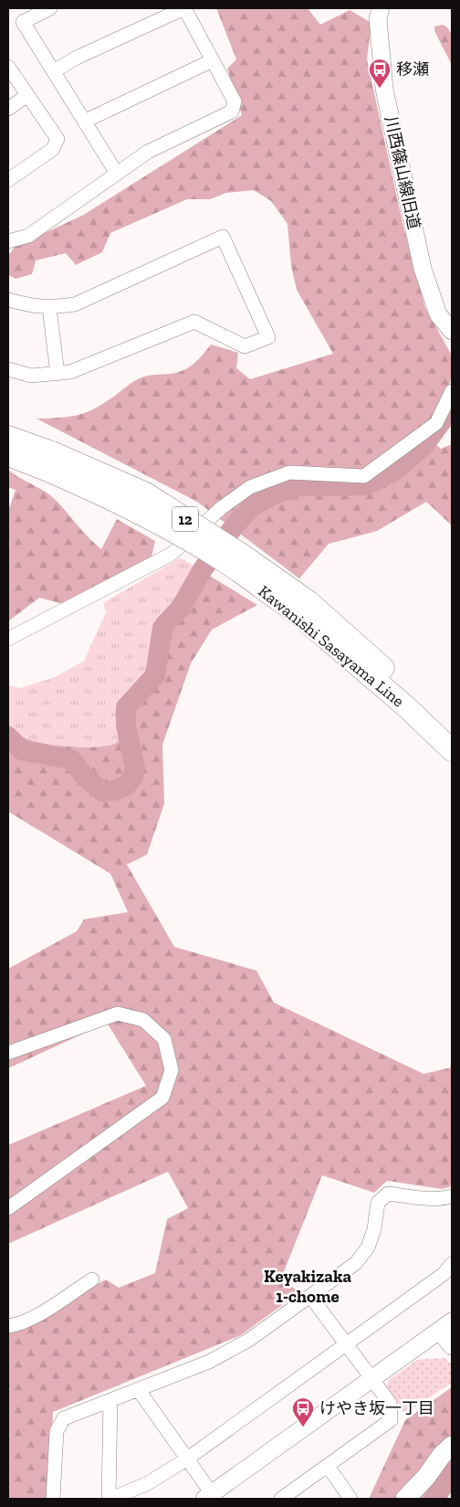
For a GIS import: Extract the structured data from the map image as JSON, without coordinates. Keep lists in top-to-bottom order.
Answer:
{
  "streets": {
    "main road": ["12", "Kawanishi Sasayama Line"],
    "street": ["川西篠山線旧道"]
  },
  "districts": ["Keyakizaka 1-chome"],
  "places": {
    "bus stop": ["移瀬", "けやき坂一丁目"]
  }
}
